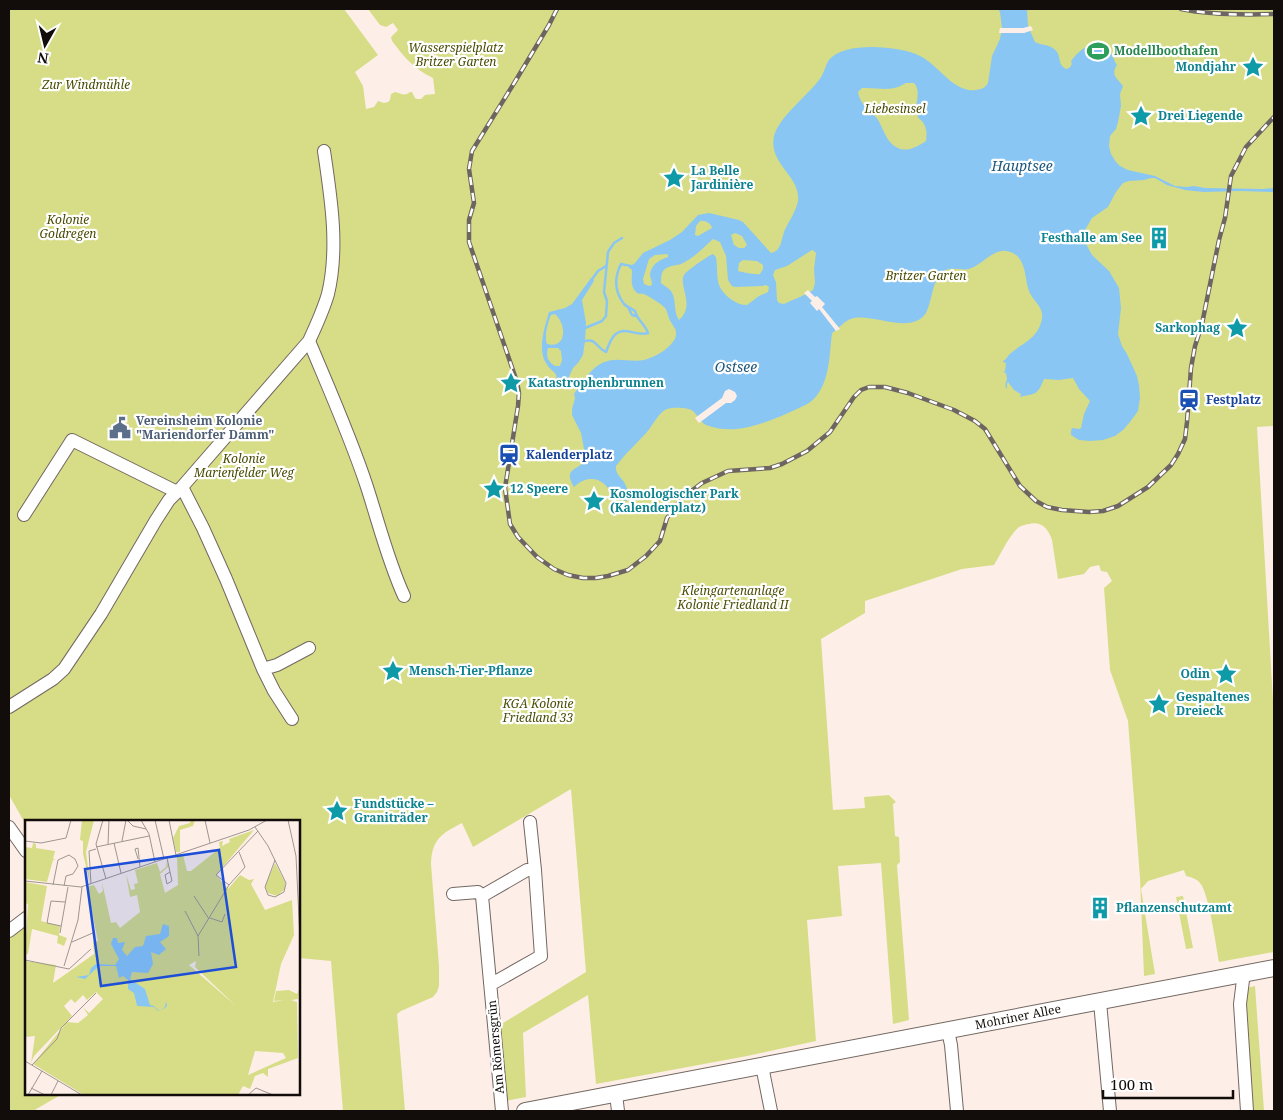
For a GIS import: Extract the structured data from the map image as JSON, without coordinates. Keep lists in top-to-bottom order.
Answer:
{
  "streets": {
    "main road": ["Mohriner Allee"],
    "street": ["Am Römersgrün"]
  },
  "water": ["Hauptsee", "Ostsee"],
  "parks": [
    "Wasserspielplatz Britzer Garten",
    "Zur Windmühle",
    "Liebesinsel",
    "Kolonie Goldregen",
    "Britzer Garten",
    "Kolonie Marienfelder Weg",
    "Kleingartenanlage Kolonie Friedland II",
    "KGA Kolonie Friedland 33"
  ],
  "places": {
    "sports": ["Modellboothafen"],
    "place": [
      "Mondjahr",
      "Drei Liegende",
      "La Belle Jardinière",
      "Sarkophag",
      "Katastrophenbrunnen",
      "12 Speere",
      "Kosmologischer Park (Kalenderplatz)",
      "Mensch-Tier-Pflanze",
      "Odin",
      "Gespaltenes Dreieck",
      "Fundstücke – Graniträder"
    ],
    "building": ["Festhalle am See", "Pflanzenschutzamt"],
    "station": ["Festplatz", "Kalenderplatz"],
    "public building": ["Vereinsheim Kolonie \"Mariendorfer Damm\""]
  },
  "scale_bar": "100 m",
  "north": "bottom"
}
